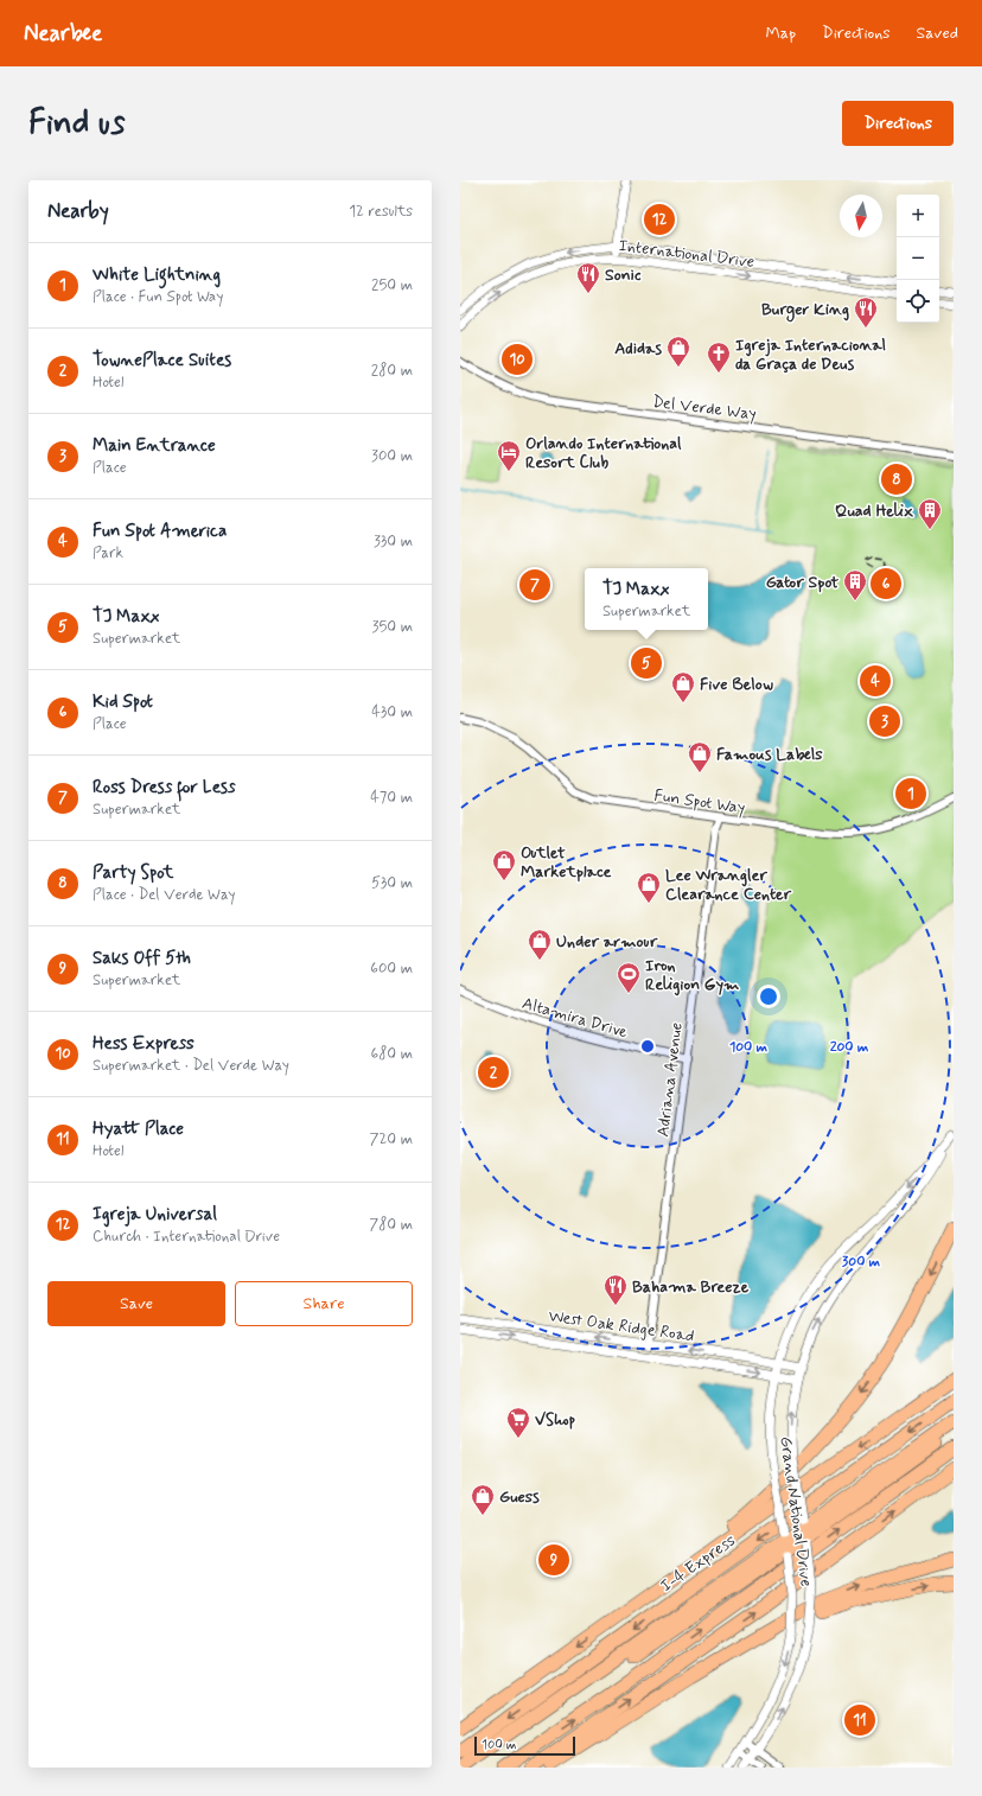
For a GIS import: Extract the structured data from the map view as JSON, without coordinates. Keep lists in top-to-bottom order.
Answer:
{
  "streets": {
    "highway": ["I-4 Express"],
    "street": [
      "International Drive",
      "Del Verde Way",
      "Fun Spot Way",
      "Altamira Drive",
      "Adriana Avenue",
      "West Oak Ridge Road",
      "Grand National Drive"
    ]
  },
  "crossings": [
    ["Fun Spot Way", "Adriana Avenue"],
    ["Altamira Drive", "Adriana Avenue"],
    ["Adriana Avenue", "West Oak Ridge Road"],
    ["West Oak Ridge Road", "Grand National Drive"]
  ],
  "places": {
    "restaurant": ["Sonic", "Burger King", "Bahama Breeze"],
    "shop": [
      "Adidas",
      "Five Below",
      "Famous Labels",
      "Outlet Marketplace",
      "Lee Wrangler Clearance Center",
      "Under armour",
      "Guess"
    ],
    "church": ["Igreja Internacional da Graça de Deus"],
    "hotel": ["Orlando International Resort Club"],
    "building": ["Quad Helix", "Gator Spot"],
    "sports": ["Iron Religion Gym"],
    "supermarket": ["VShop"]
  },
  "scale_bar": "100 m",
  "north": "bottom",
  "page": {
    "header": "Nearbee",
    "nav": ["Map", "Directions", "Saved"],
    "buttons": [
      "Directions",
      ["Save", "Share"]
    ],
    "title": "Find us",
    "heading": ["Nearby", "12 results"],
    "map_buttons": ["+", "−"],
    "pins": [
      "12",
      "10",
      "8",
      "6",
      "7",
      "5",
      "4",
      "3",
      "1",
      "2",
      "9",
      "11"
    ],
    "list": [
      {
        "mark": "1",
        "name": "White Lightning",
        "note": "Place · Fun Spot Way",
        "value": "250 m"
      },
      {
        "mark": "2",
        "name": "TownePlace Suites",
        "note": "Hotel",
        "value": "280 m"
      },
      {
        "mark": "3",
        "name": "Main Entrance",
        "note": "Place",
        "value": "300 m"
      },
      {
        "mark": "4",
        "name": "Fun Spot America",
        "note": "Park",
        "value": "330 m"
      },
      {
        "mark": "5",
        "name": "TJ Maxx",
        "note": "Supermarket",
        "value": "350 m"
      },
      {
        "mark": "6",
        "name": "Kid Spot",
        "note": "Place",
        "value": "430 m"
      },
      {
        "mark": "7",
        "name": "Ross Dress for Less",
        "note": "Supermarket",
        "value": "470 m"
      },
      {
        "mark": "8",
        "name": "Party Spot",
        "note": "Place · Del Verde Way",
        "value": "530 m"
      },
      {
        "mark": "9",
        "name": "Saks Off 5th",
        "note": "Supermarket",
        "value": "600 m"
      },
      {
        "mark": "10",
        "name": "Hess Express",
        "note": "Supermarket · Del Verde Way",
        "value": "680 m"
      },
      {
        "mark": "11",
        "name": "Hyatt Place",
        "note": "Hotel",
        "value": "720 m"
      },
      {
        "mark": "12",
        "name": "Igreja Universal",
        "note": "Church · International Drive",
        "value": "780 m"
      }
    ],
    "popup": ["TJ Maxx", "Supermarket"],
    "scale": "100 m"
  },
  "rings": ["100 m", "200 m", "300 m"]
}
